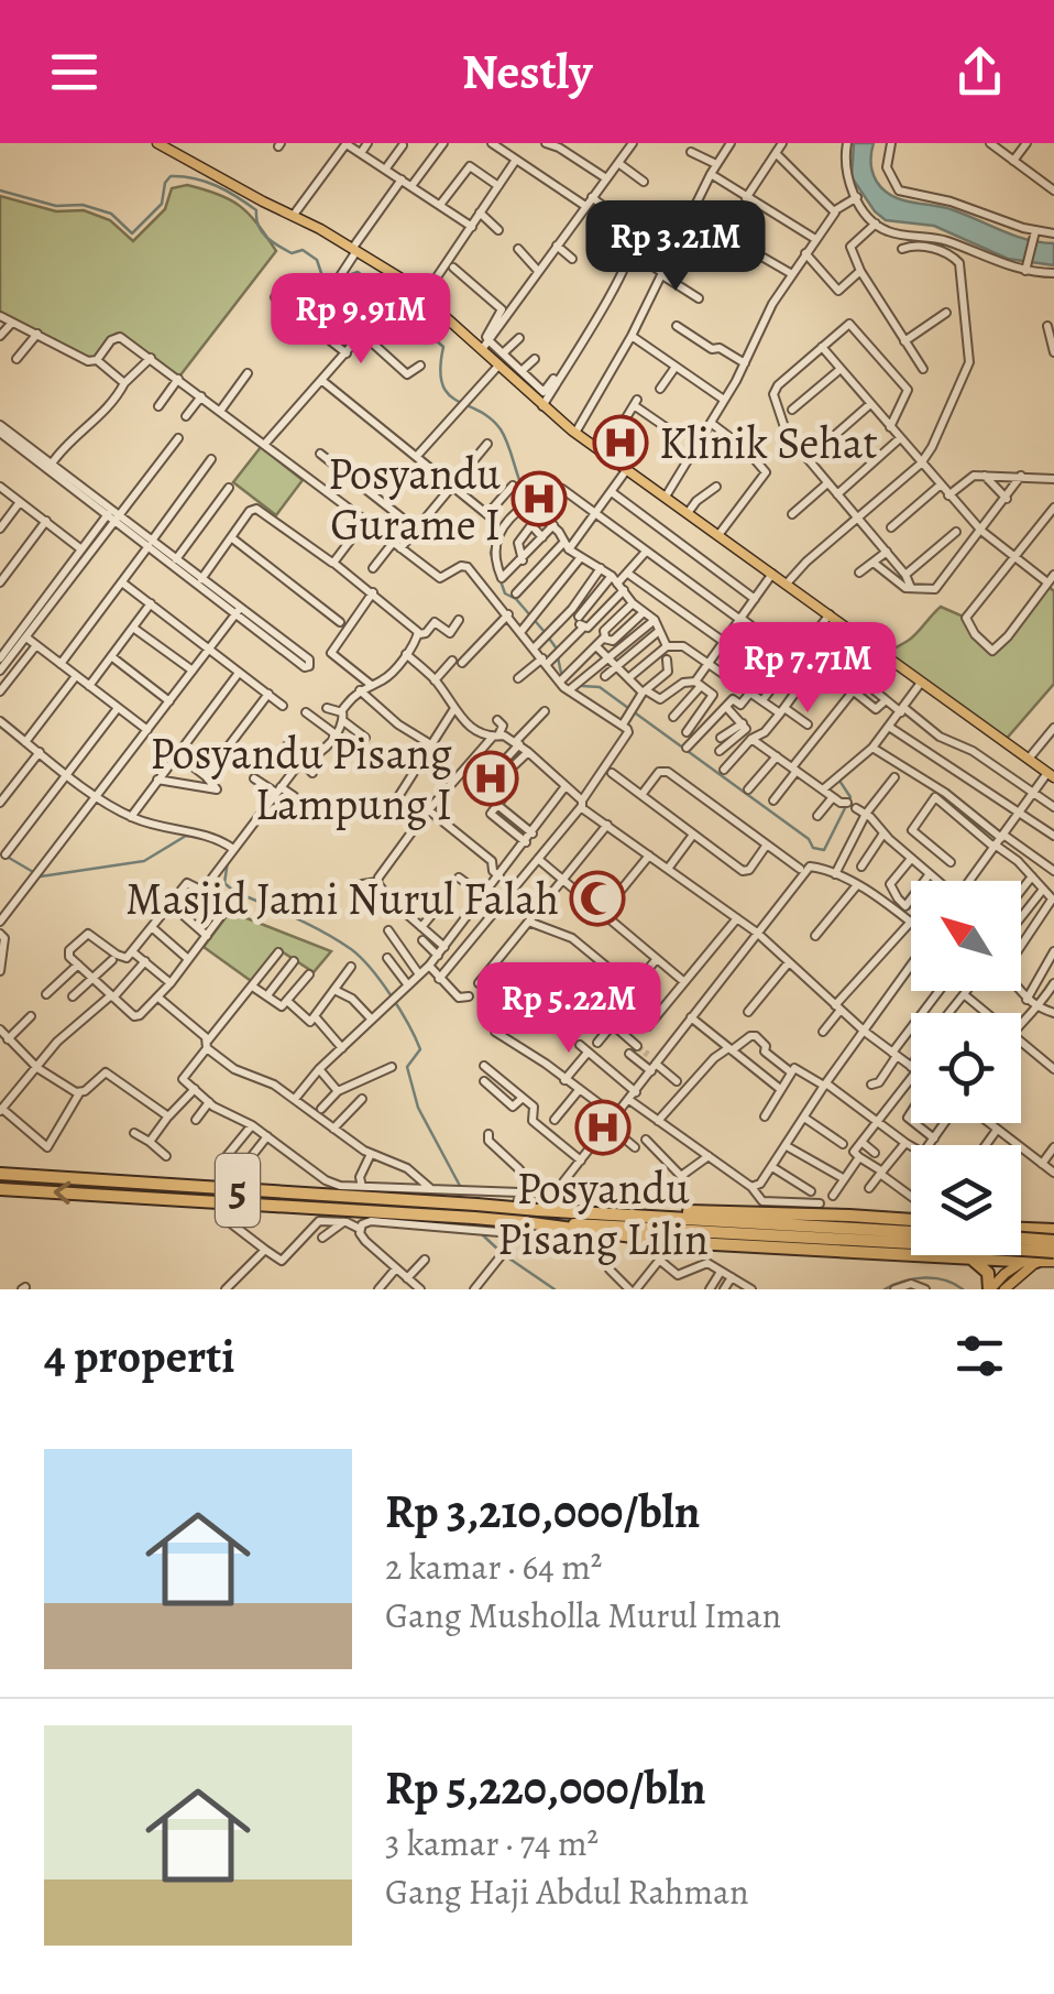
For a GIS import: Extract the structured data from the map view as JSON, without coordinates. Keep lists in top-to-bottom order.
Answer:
{
  "streets": {
    "highway": ["5"]
  },
  "places": {
    "hospital": [
      "Klinik Sehat",
      "Posyandu Gurame I",
      "Posyandu Pisang Lampung I",
      "Posyandu Pisang Lilin"
    ],
    "mosque": ["Masjid Jami Nurul Falah"]
  },
  "north": "top left",
  "page": {
    "header": "Nestly",
    "price": [
      "Rp 3.21M",
      "Rp 9.91M",
      "Rp 7.71M",
      "Rp 5.22M"
    ],
    "heading": "4 properti",
    "list": [
      {
        "name": "Rp 3,210,000/bln",
        "note": "2 kamar · 64 m² · Gang Musholla Murul Iman"
      },
      {
        "name": "Rp 5,220,000/bln",
        "note": "3 kamar · 74 m² · Gang Haji Abdul Rahman"
      }
    ]
  }
}
